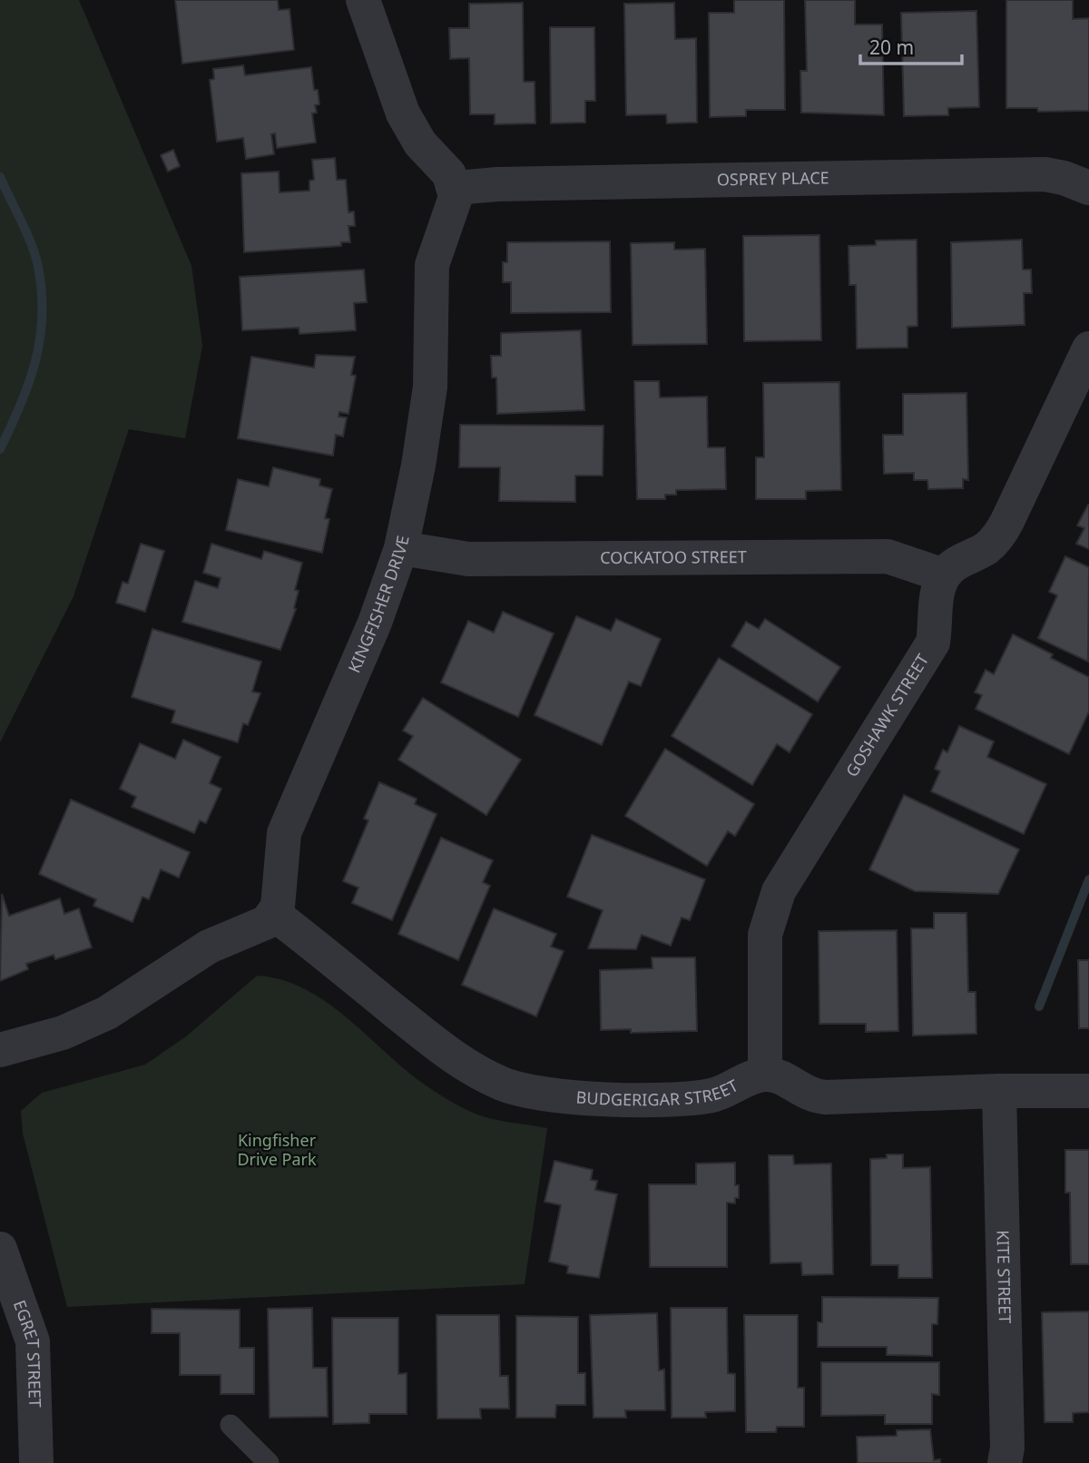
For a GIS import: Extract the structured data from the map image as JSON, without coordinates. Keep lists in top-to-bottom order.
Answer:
{
  "streets": {
    "street": [
      "OSPREY PLACE",
      "COCKATOO STREET",
      "KINGFISHER DRIVE",
      "GOSHAWK STREET",
      "BUDGERIGAR STREET",
      "KITE STREET",
      "EGRET STREET"
    ]
  },
  "crossings": [
    ["OSPREY PLACE", "KINGFISHER DRIVE"],
    ["COCKATOO STREET", "KINGFISHER DRIVE"],
    ["COCKATOO STREET", "GOSHAWK STREET"],
    ["KINGFISHER DRIVE", "BUDGERIGAR STREET"],
    ["GOSHAWK STREET", "BUDGERIGAR STREET"]
  ],
  "parks": ["Kingfisher Drive Park"],
  "scale_bar": "20 m"
}
